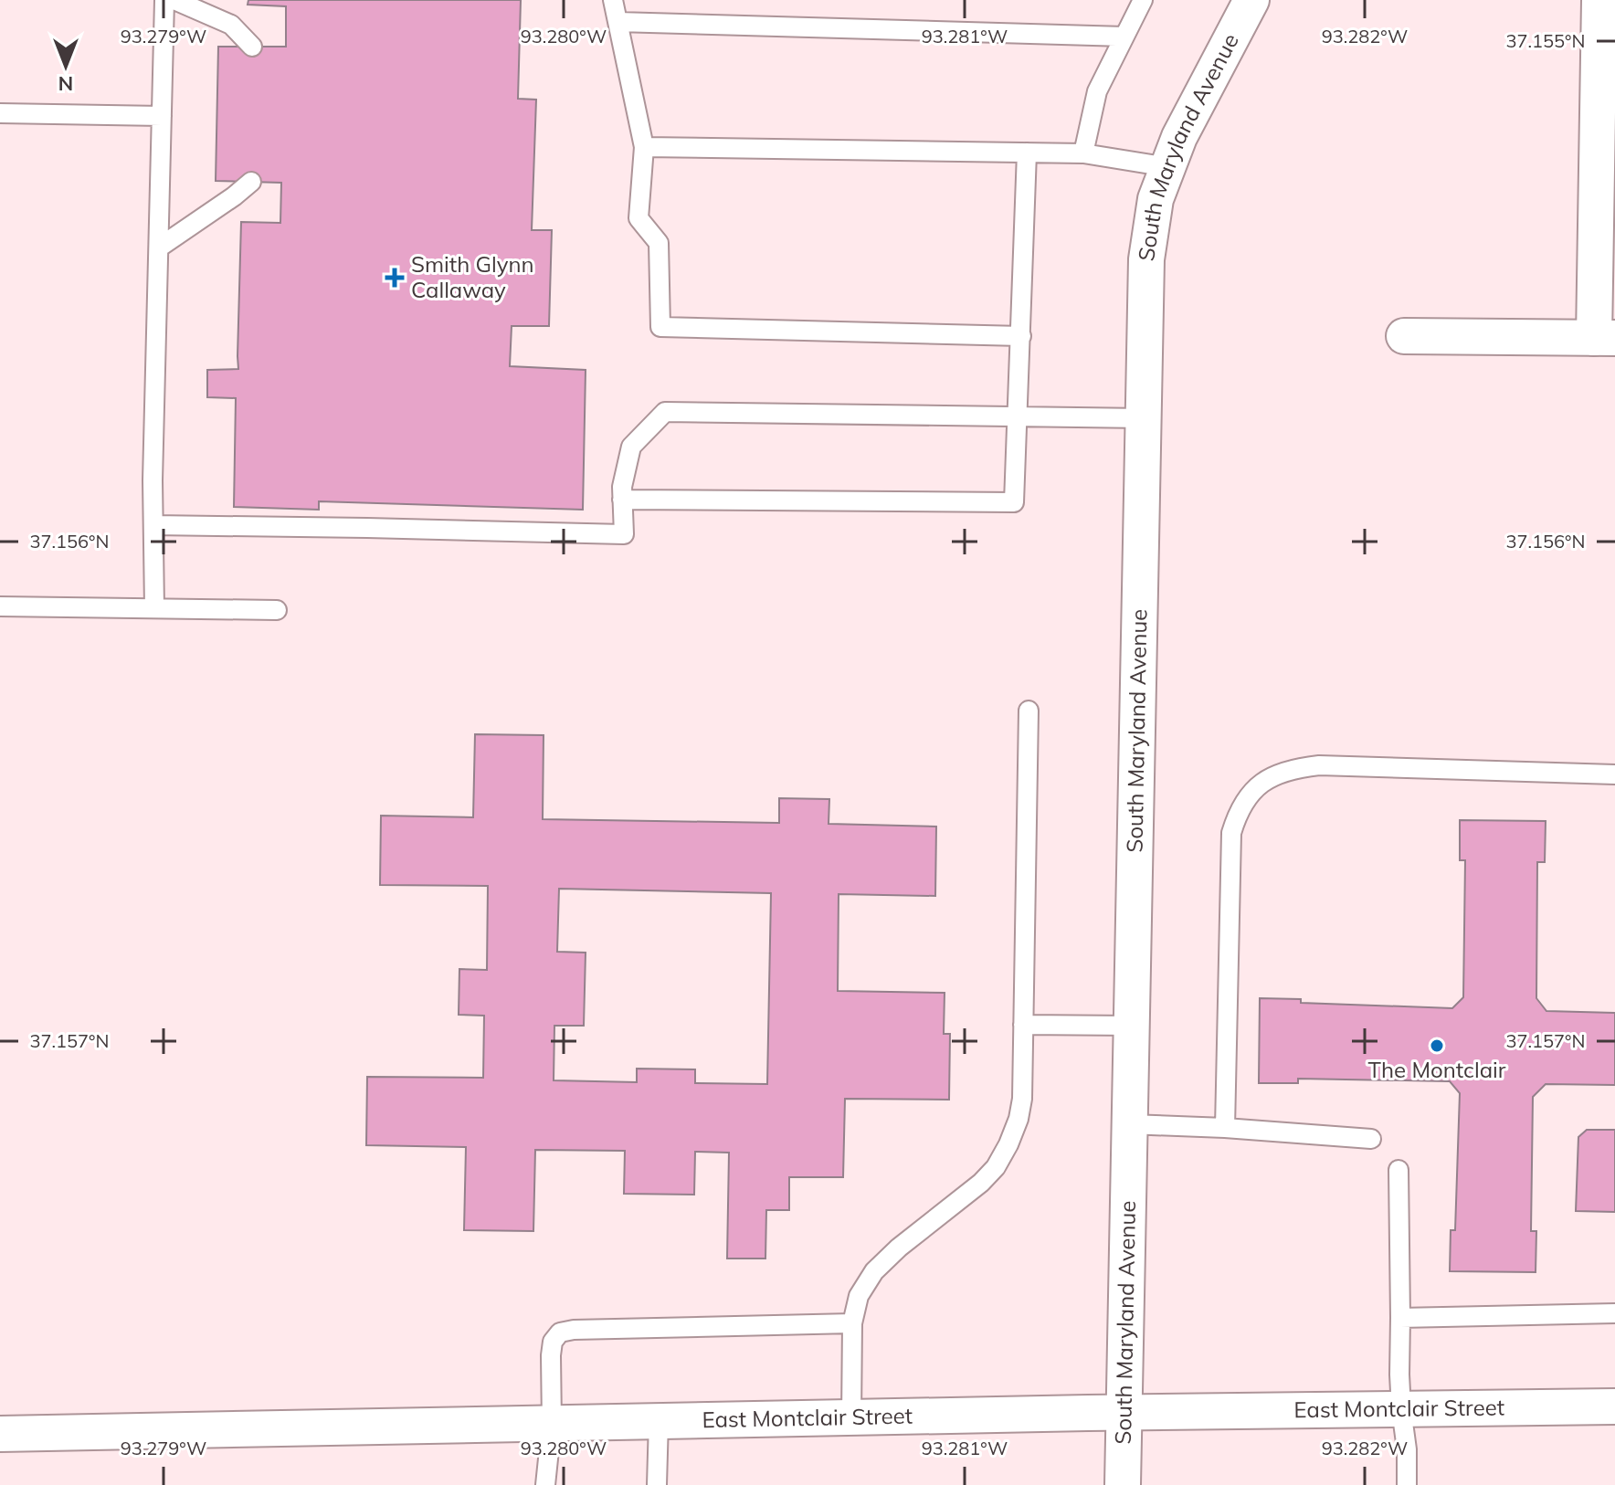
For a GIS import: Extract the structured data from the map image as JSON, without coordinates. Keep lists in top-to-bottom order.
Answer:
{
  "streets": {
    "street": ["South Maryland Avenue", "East Montclair Street"]
  },
  "crossings": [
    ["South Maryland Avenue", "East Montclair Street"]
  ],
  "places": {
    "health": ["Smith Glynn Callaway"],
    "other": ["The Montclair"]
  },
  "north": "bottom",
  "coordinates": [
    "93.279°W",
    "93.280°W",
    "93.281°W",
    "93.282°W",
    "37.155°N",
    "37.156°N",
    "37.157°N"
  ]
}
